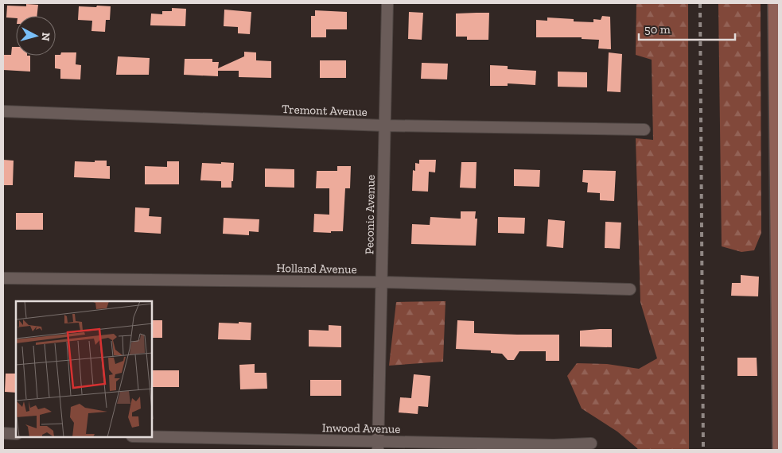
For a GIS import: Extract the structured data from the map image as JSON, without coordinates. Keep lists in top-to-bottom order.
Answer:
{
  "streets": {
    "street": [
      "Tremont Avenue",
      "Peconic Avenue",
      "Holland Avenue",
      "Inwood Avenue"
    ]
  },
  "crossings": [
    ["Tremont Avenue", "Peconic Avenue"],
    ["Peconic Avenue", "Holland Avenue"],
    ["Peconic Avenue", "Inwood Avenue"]
  ],
  "scale_bar": "50 m",
  "north": "right"
}
